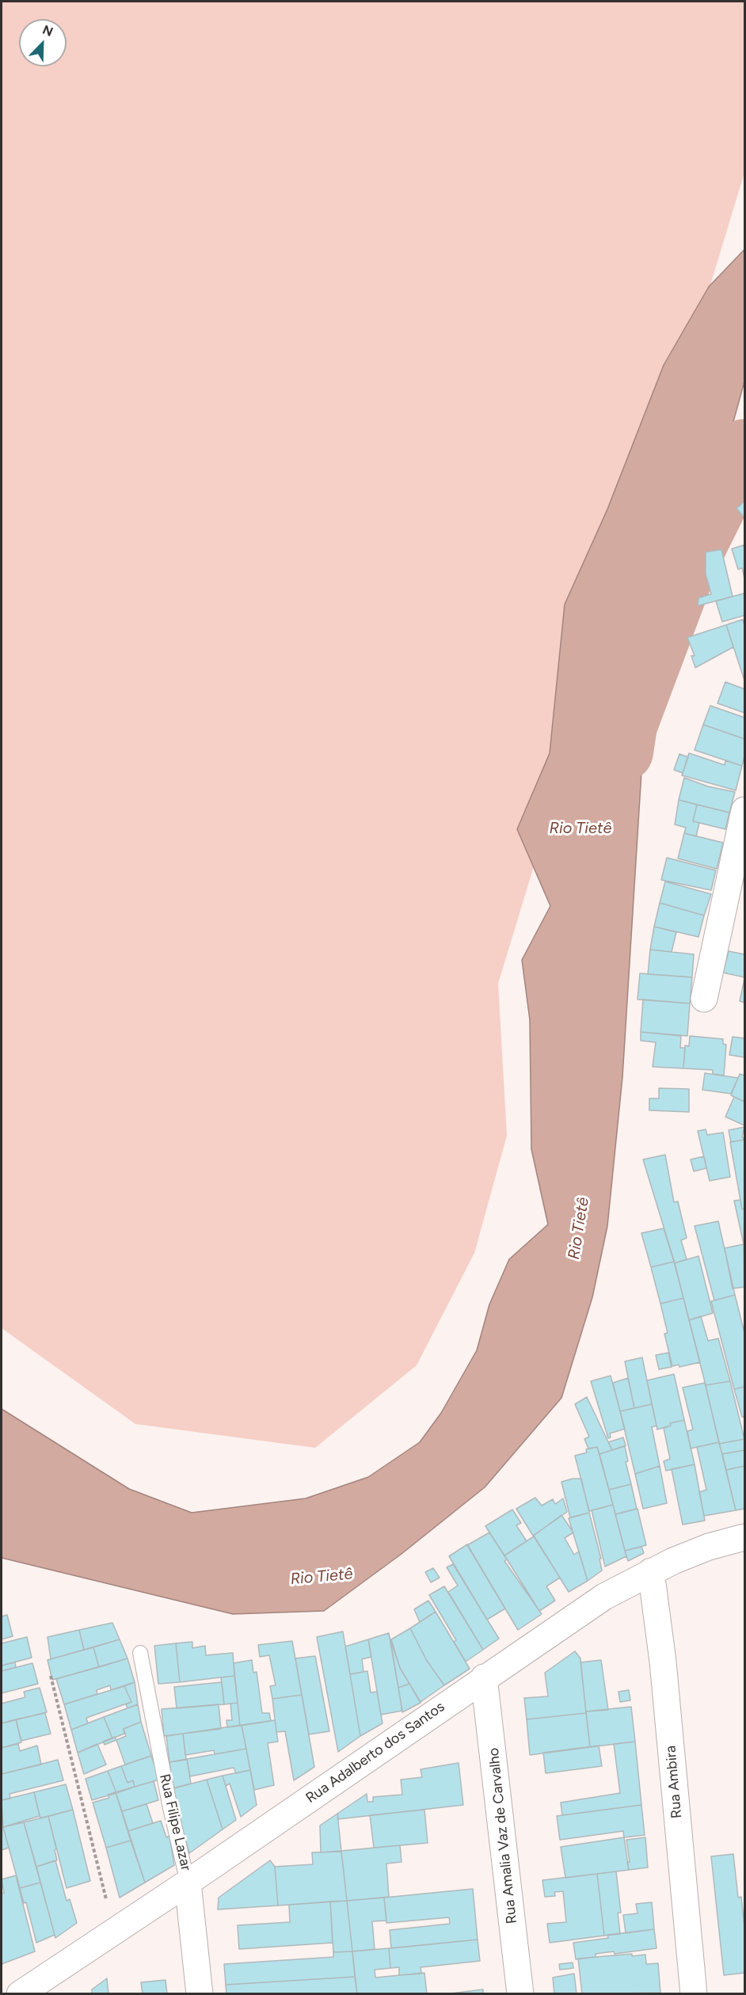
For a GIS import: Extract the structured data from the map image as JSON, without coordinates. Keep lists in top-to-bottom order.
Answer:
{
  "streets": {
    "street": [
      "Rua Adalberto dos Santos",
      "Rua Ambira",
      "Rua Filipe Lazar",
      "Rua Amalia Vaz de Carvalho"
    ]
  },
  "crossings": [
    ["Rua Adalberto dos Santos", "Rua Ambira"],
    ["Rua Adalberto dos Santos", "Rua Filipe Lazar"],
    ["Rua Adalberto dos Santos", "Rua Amalia Vaz de Carvalho"]
  ],
  "water": ["Rio Tietê"],
  "north": "top right"
}
